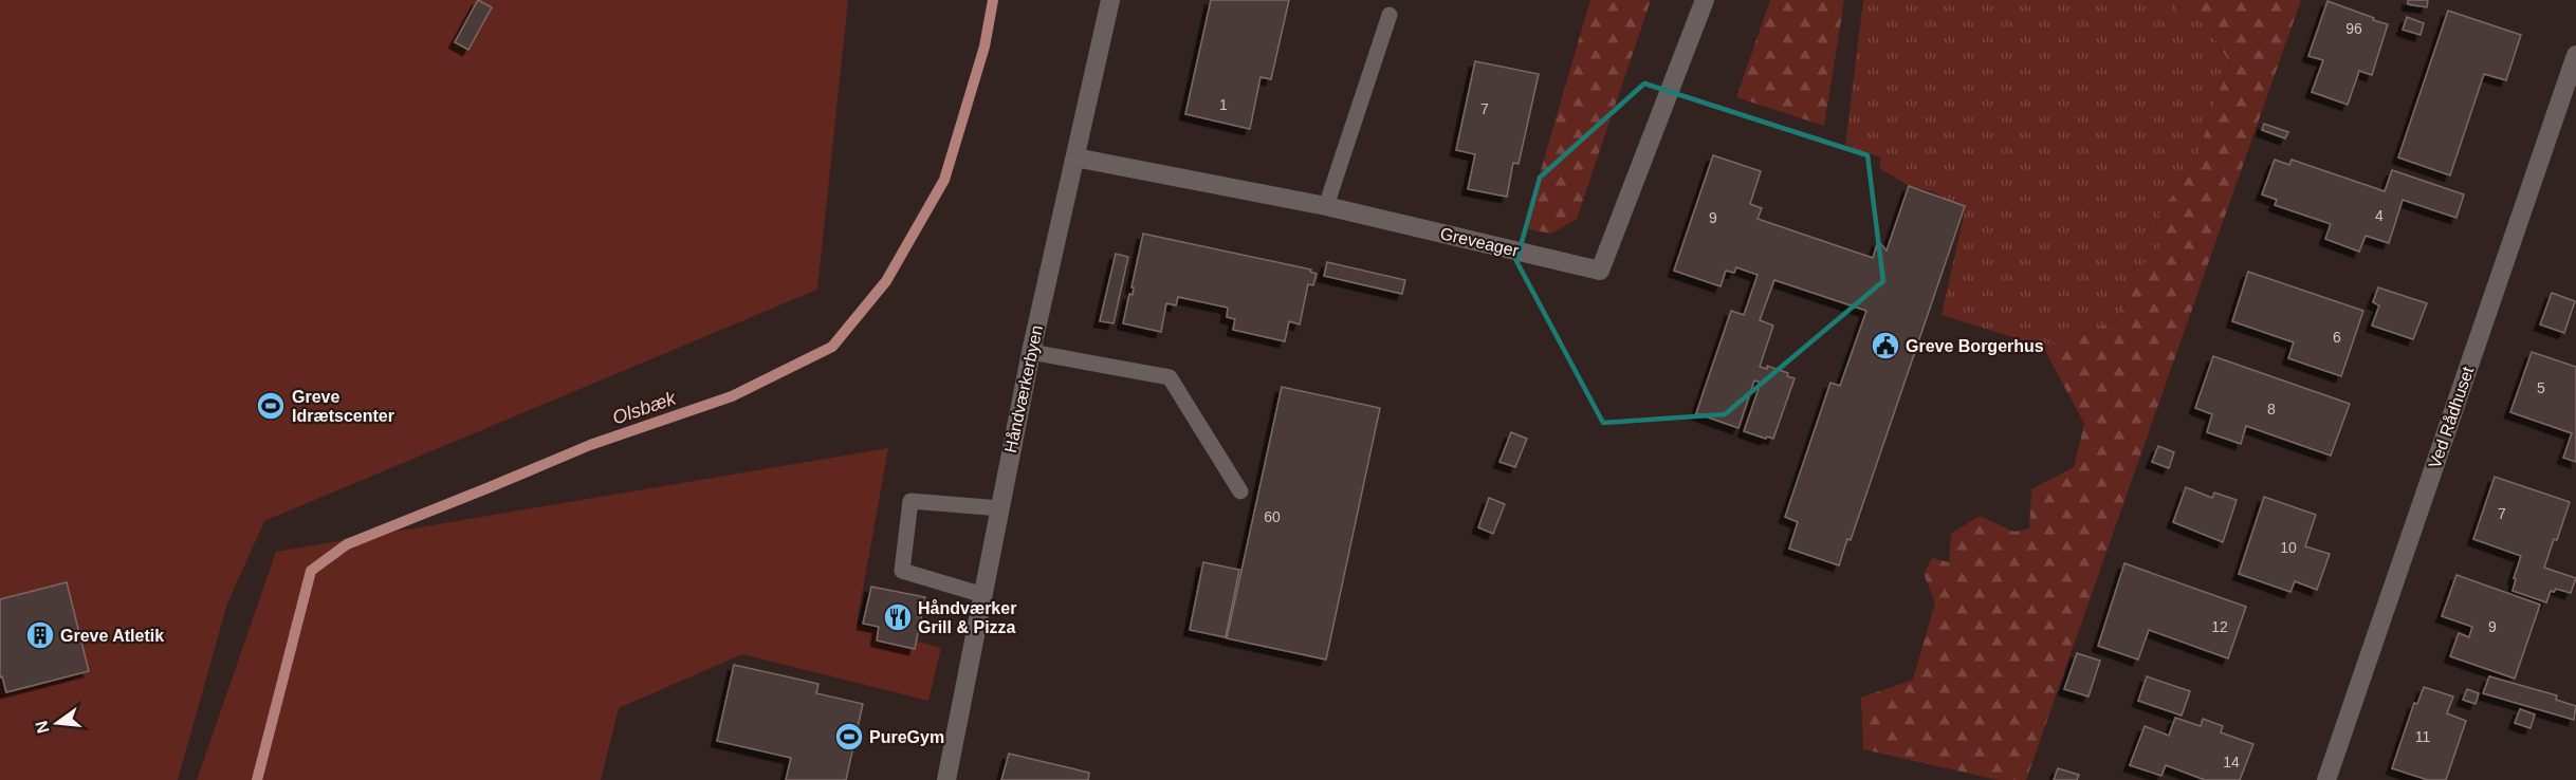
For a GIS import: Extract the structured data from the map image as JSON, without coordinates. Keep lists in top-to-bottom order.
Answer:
{
  "streets": {
    "street": ["Greveager", "Håndværkerbyen", "Ved Rådhuset"]
  },
  "crossings": [
    ["Greveager", "Håndværkerbyen"]
  ],
  "water": ["Olsbæk"],
  "places": {
    "public building": ["Greve Borgerhus"],
    "sports": ["Greve Idrætscenter", "PureGym"],
    "restaurant": ["Håndværker Grill & Pizza"],
    "building": ["Greve Atletik"]
  },
  "house_numbers": [
    "96",
    "1",
    "7",
    "4",
    "9",
    "6",
    "5",
    "8",
    "7",
    "60",
    "10",
    "12",
    "9",
    "11",
    "14"
  ],
  "north": "left"
}
